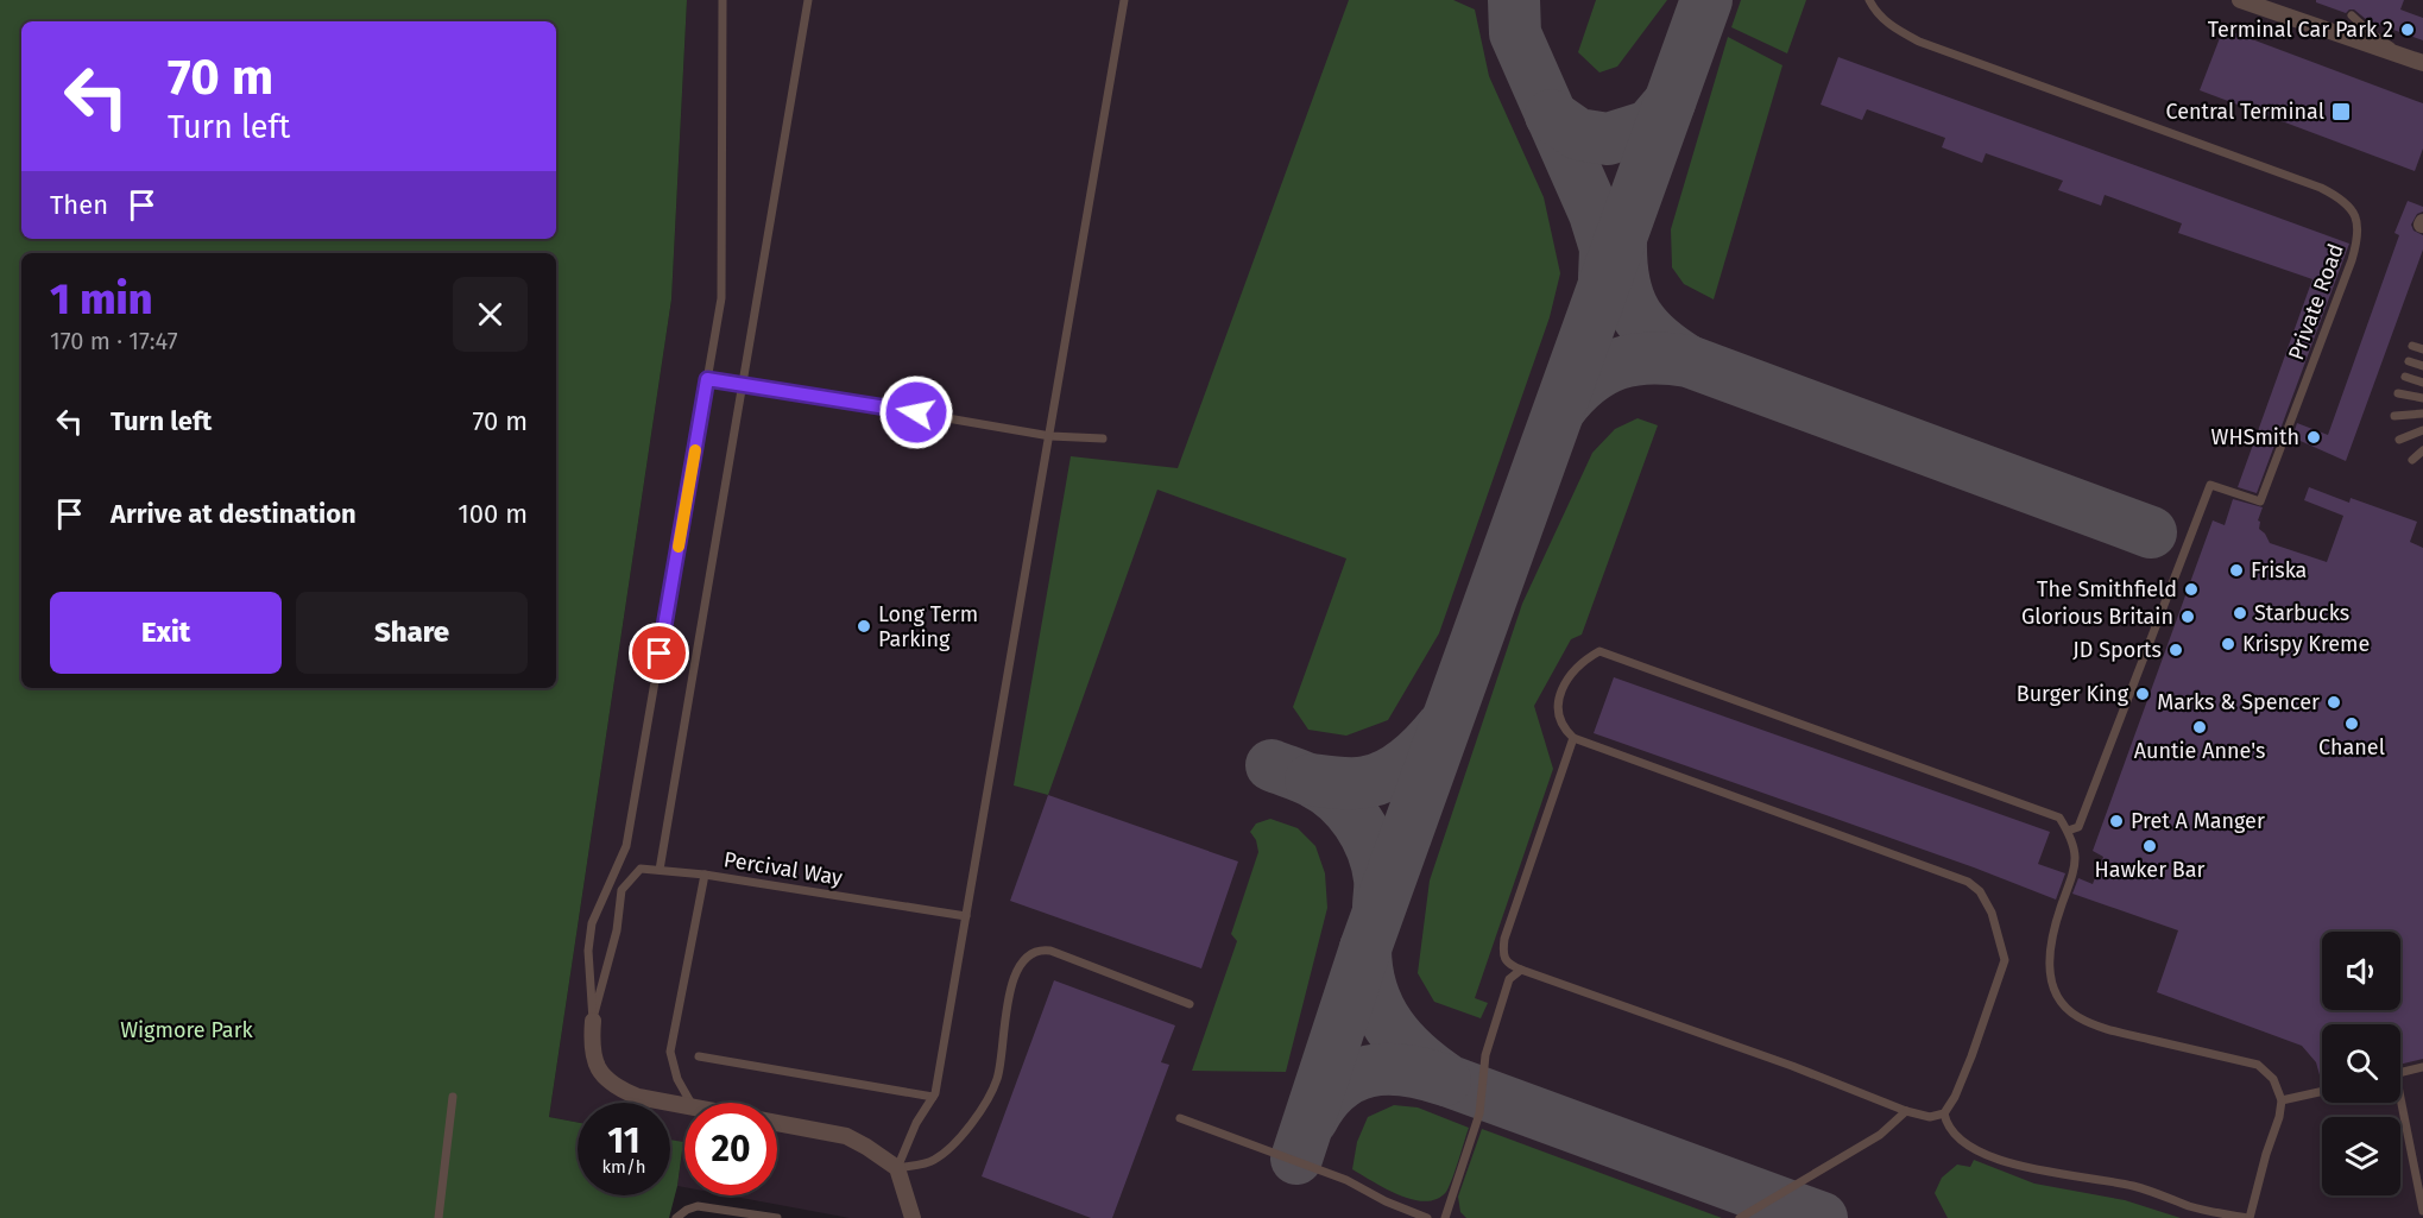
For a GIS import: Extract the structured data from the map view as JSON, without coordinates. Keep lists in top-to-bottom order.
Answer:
{
  "streets": {
    "lane": ["Private Road", "Percival Way"]
  },
  "parks": ["Wigmore Park"],
  "places": {
    "other": [
      "Terminal Car Park 2",
      "WHSmith",
      "Friska",
      "The Smithfield",
      "Starbucks",
      "Glorious Britain",
      "Long Term Parking",
      "Krispy Kreme",
      "JD Sports",
      "Burger King",
      "Marks & Spencer",
      "Chanel",
      "Auntie Anne's",
      "Pret A Manger",
      "Hawker Bar"
    ],
    "transit": ["Central Terminal"]
  },
  "page": {
    "turn": ["70 m", "Turn left"],
    "then": "Then",
    "heading": ["1 min", "170 m · 17:47"],
    "list": [
      {
        "name": "Turn left",
        "value": "70 m"
      },
      {
        "name": "Arrive at destination",
        "value": "100 m"
      }
    ],
    "buttons": ["Exit", "Share"],
    "speed": "11 km/h",
    "limit": "20"
  }
}
